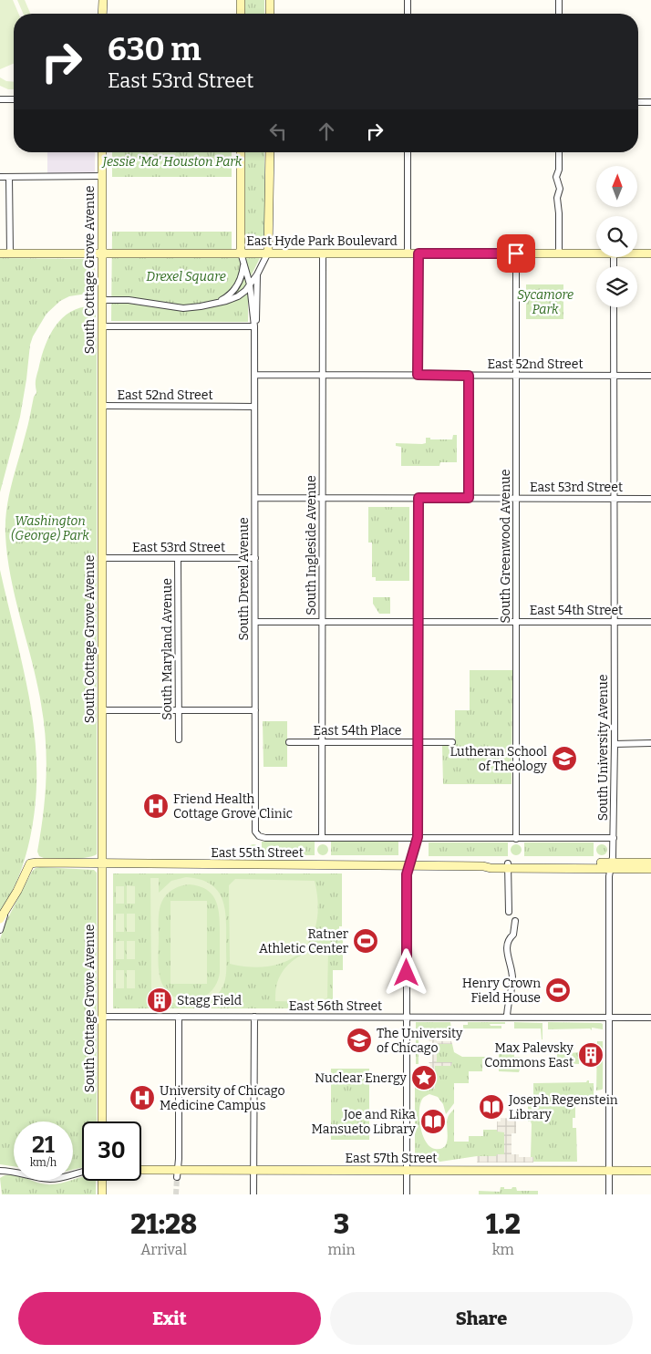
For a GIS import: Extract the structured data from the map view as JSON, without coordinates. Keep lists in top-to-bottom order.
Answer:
{
  "streets": {
    "main road": [
      "East Hyde Park Boulevard",
      "South Cottage Grove Avenue",
      "East 55th Street",
      "East 57th Street"
    ],
    "street": [
      "East 52nd Street",
      "East 53rd Street",
      "South Ingleside Avenue",
      "South Greenwood Avenue",
      "South Drexel Avenue",
      "East 54th Street",
      "South Maryland Avenue",
      "East 54th Place",
      "South University Avenue",
      "East 56th Street"
    ]
  },
  "crossings": [
    ["East Hyde Park Boulevard", "South Cottage Grove Avenue"],
    ["East Hyde Park Boulevard", "South Ingleside Avenue"],
    ["East Hyde Park Boulevard", "South Greenwood Avenue"],
    ["East Hyde Park Boulevard", "South Drexel Avenue"],
    ["South Cottage Grove Avenue", "East 52nd Street"],
    ["South Cottage Grove Avenue", "East 53rd Street"],
    ["South Cottage Grove Avenue", "East 55th Street"],
    ["South Cottage Grove Avenue", "East 56th Street"],
    ["East 52nd Street", "South Ingleside Avenue"],
    ["East 52nd Street", "South Greenwood Avenue"],
    ["East 52nd Street", "South Drexel Avenue"],
    ["East 52nd Street", "South University Avenue"],
    ["East 53rd Street", "South Ingleside Avenue"],
    ["East 53rd Street", "South Greenwood Avenue"],
    ["East 53rd Street", "South Drexel Avenue"],
    ["East 53rd Street", "South Maryland Avenue"],
    ["East 53rd Street", "South University Avenue"],
    ["South Ingleside Avenue", "East 54th Street"],
    ["South Ingleside Avenue", "East 54th Place"],
    ["South Ingleside Avenue", "East 55th Street"],
    ["South Greenwood Avenue", "East 54th Street"],
    ["South Greenwood Avenue", "East 55th Street"],
    ["South Drexel Avenue", "East 54th Street"],
    ["South Drexel Avenue", "East 55th Street"],
    ["East 54th Street", "South University Avenue"],
    ["South University Avenue", "East 55th Street"],
    ["South University Avenue", "East 56th Street"],
    ["South University Avenue", "East 57th Street"]
  ],
  "parks": [
    "Jessie 'Ma' Houston Park",
    "Drexel Square",
    "Sycamore Park",
    "Washington (George) Park"
  ],
  "places": {
    "school or university": ["Lutheran School of Theology", "The University of Chicago"],
    "hospital": ["Friend Health Cottage Grove Clinic", "University of Chicago Medicine Campus"],
    "sports": ["Ratner Athletic Center", "Henry Crown Field House"],
    "building": ["Stagg Field", "Max Palevsky Commons East"],
    "place": ["Nuclear Energy"],
    "library": ["Joseph Regenstein Library", "Joe and Rika Mansueto Library"]
  },
  "north": "top",
  "page": {
    "turn": ["630 m", "East 53rd Street"],
    "speed": "21 km/h",
    "limit": "30",
    "eta": [
      "21:28",
      "Arrival",
      "3",
      "min",
      "1.2",
      "km"
    ],
    "buttons": ["Exit", "Share"]
  }
}
